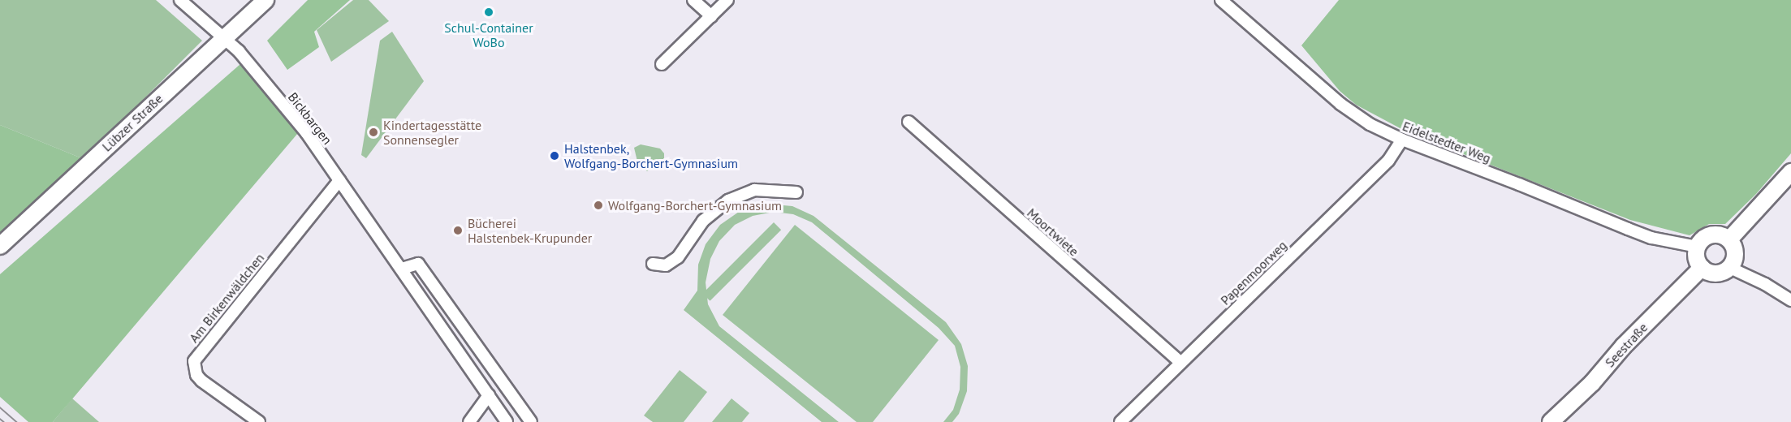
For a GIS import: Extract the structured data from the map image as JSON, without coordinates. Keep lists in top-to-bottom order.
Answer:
{
  "streets": {
    "street": [
      "Bickbargen",
      "Lübzer Straße",
      "Eidelstedter Weg",
      "Moortwiete",
      "Papenmoorweg",
      "Am Birkenwäldchen",
      "Seestraße"
    ]
  },
  "crossings": [
    ["Bickbargen", "Lübzer Straße"],
    ["Bickbargen", "Am Birkenwäldchen"],
    ["Eidelstedter Weg", "Papenmoorweg"],
    ["Eidelstedter Weg", "Seestraße"],
    ["Moortwiete", "Papenmoorweg"]
  ],
  "places": [
    "Schul-Container WoBo",
    "Kindertagesstätte Sonnensegler",
    "Halstenbek, Wolfgang-Borchert-Gymnasium",
    "Wolfgang-Borchert-Gymnasium",
    "Bücherei Halstenbek-Krupunder"
  ]
}
